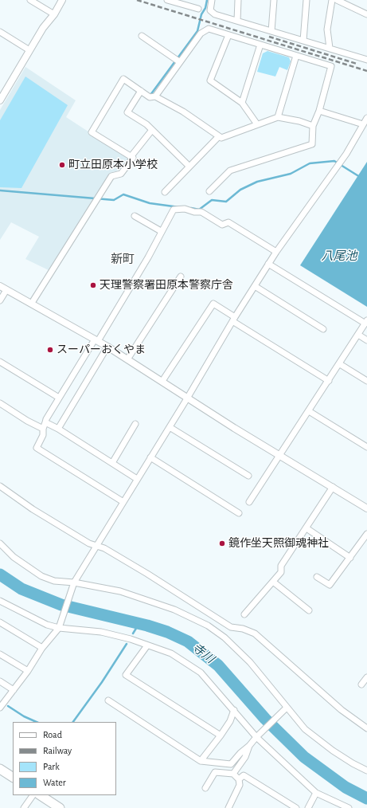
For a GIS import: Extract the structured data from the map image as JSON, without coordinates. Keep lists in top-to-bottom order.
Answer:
{
  "districts": ["新町"],
  "water": ["八尾池", "寺川"],
  "places": [
    "町立田原本小学校",
    "天理警察署田原本警察庁舎",
    "スーパーおくやま",
    "鏡作坐天照御魂神社"
  ],
  "legend": [
    "Road",
    "Railway",
    "Park",
    "Water"
  ]
}
